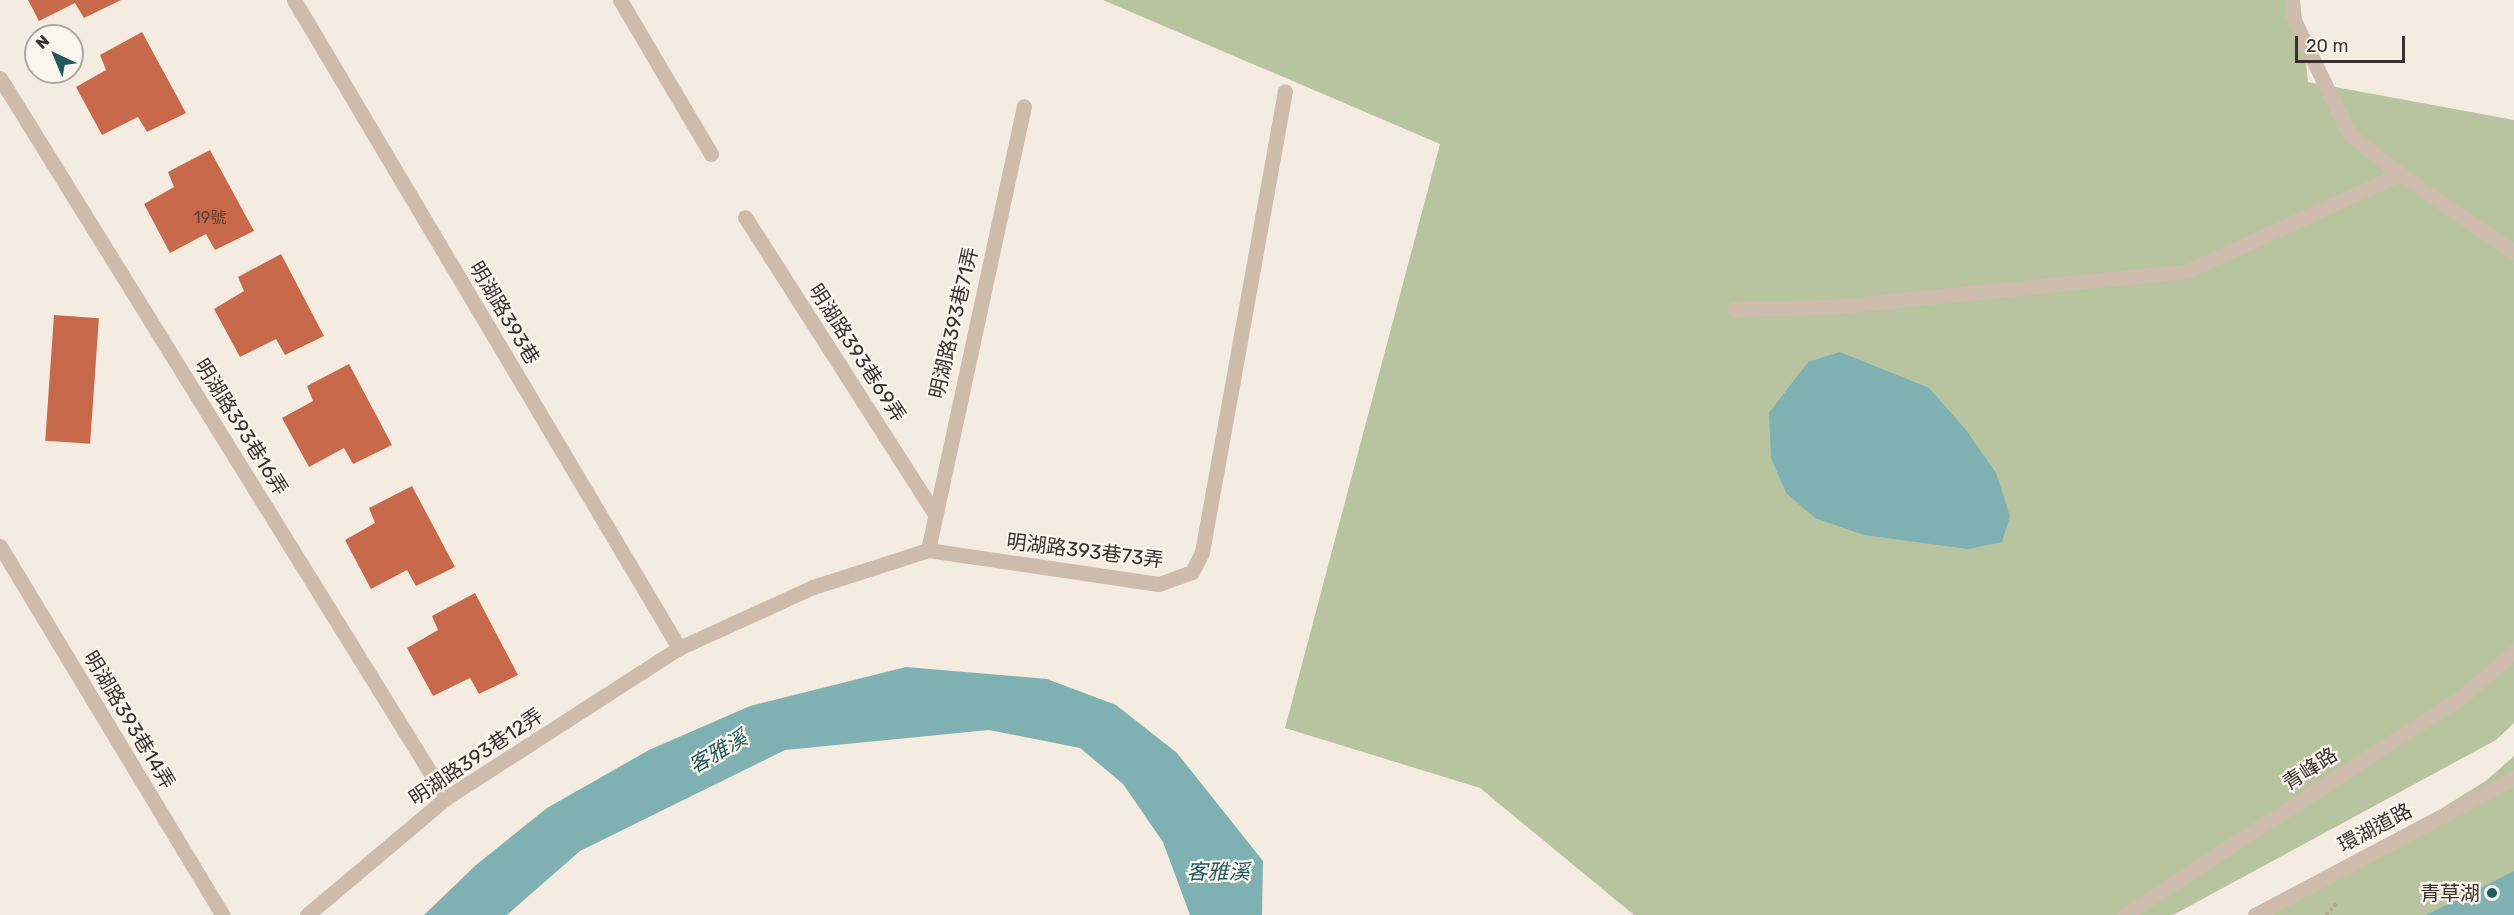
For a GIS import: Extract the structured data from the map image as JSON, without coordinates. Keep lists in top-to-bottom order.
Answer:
{
  "streets": {
    "street": [
      "明湖路393巷",
      "明湖路393巷71弄",
      "明湖路393巷69弄",
      "明湖路393巷16弄",
      "明湖路393巷73弄",
      "明湖路393巷14弄",
      "明湖路393巷12弄",
      "青峰路",
      "環湖道路"
    ]
  },
  "crossings": [
    ["明湖路393巷", "明湖路393巷73弄"],
    ["明湖路393巷", "明湖路393巷12弄"],
    ["明湖路393巷71弄", "明湖路393巷69弄"],
    ["明湖路393巷71弄", "明湖路393巷73弄"],
    ["明湖路393巷16弄", "明湖路393巷12弄"],
    ["明湖路393巷73弄", "明湖路393巷12弄"]
  ],
  "water": ["客雅溪"],
  "places": ["青草湖"],
  "house_numbers": ["19號"],
  "scale_bar": "20 m",
  "north": "top left"
}
